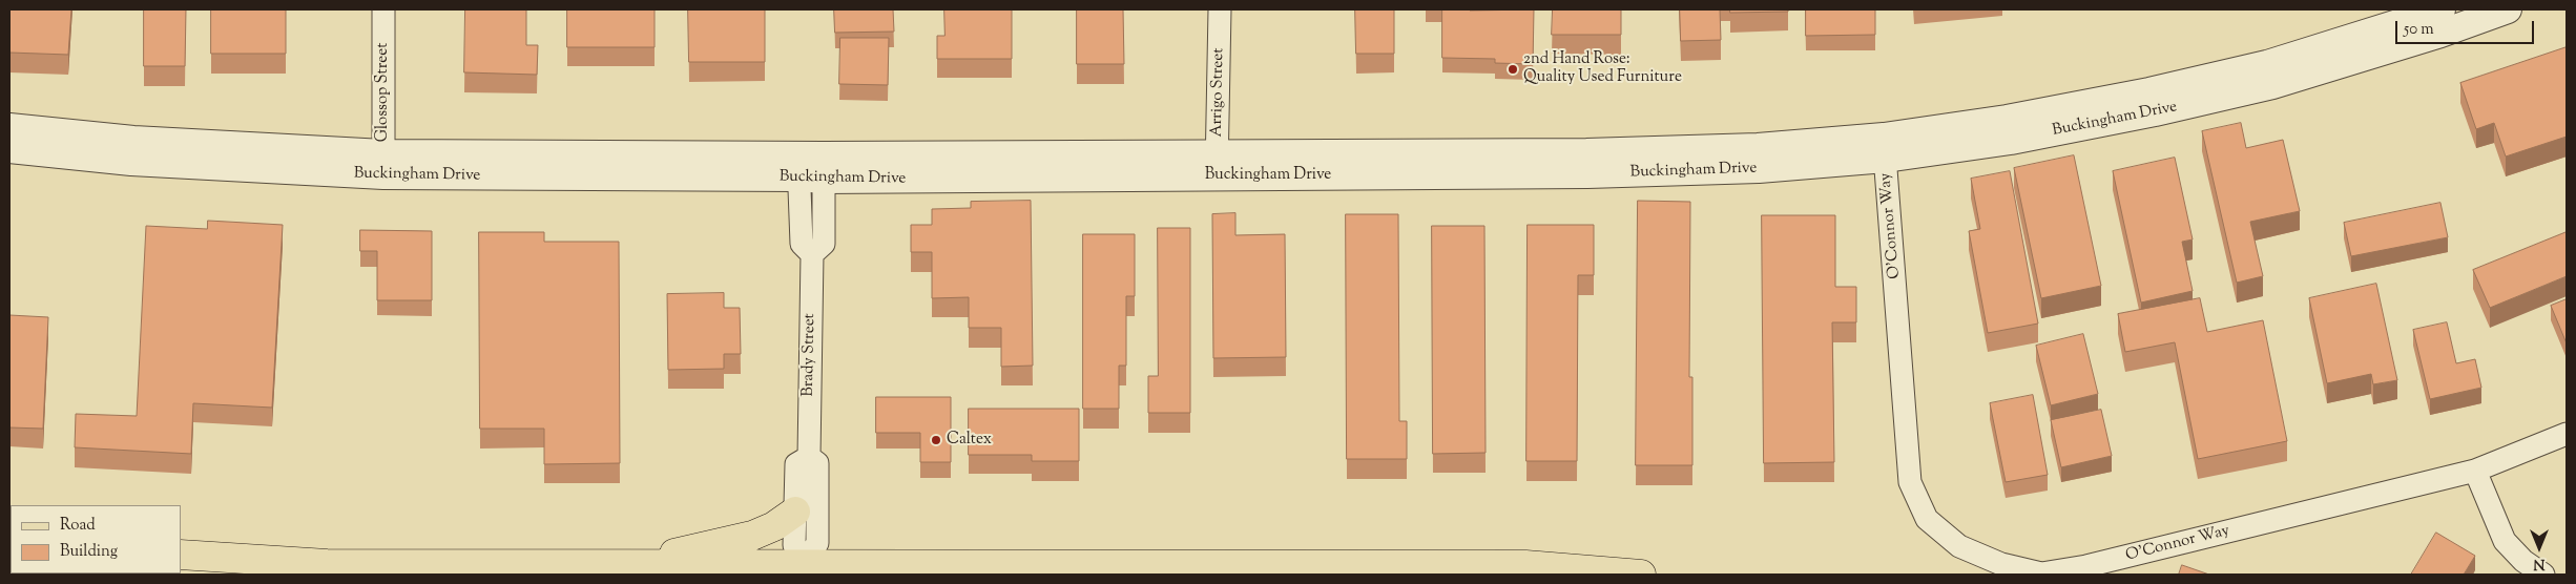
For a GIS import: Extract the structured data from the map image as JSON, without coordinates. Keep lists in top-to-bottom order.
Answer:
{
  "streets": {
    "street": [
      "Glossop Street",
      "Arrigo Street",
      "Buckingham Drive",
      "O'Connor Way",
      "Brady Street"
    ]
  },
  "crossings": [
    ["Glossop Street", "Buckingham Drive"],
    ["Arrigo Street", "Buckingham Drive"],
    ["Buckingham Drive", "O'Connor Way"],
    ["Buckingham Drive", "Brady Street"]
  ],
  "places": ["2nd Hand Rose: Quality Used Furniture", "Caltex"],
  "legend": ["Road", "Building"],
  "scale_bar": "50 m",
  "north": "bottom"
}
